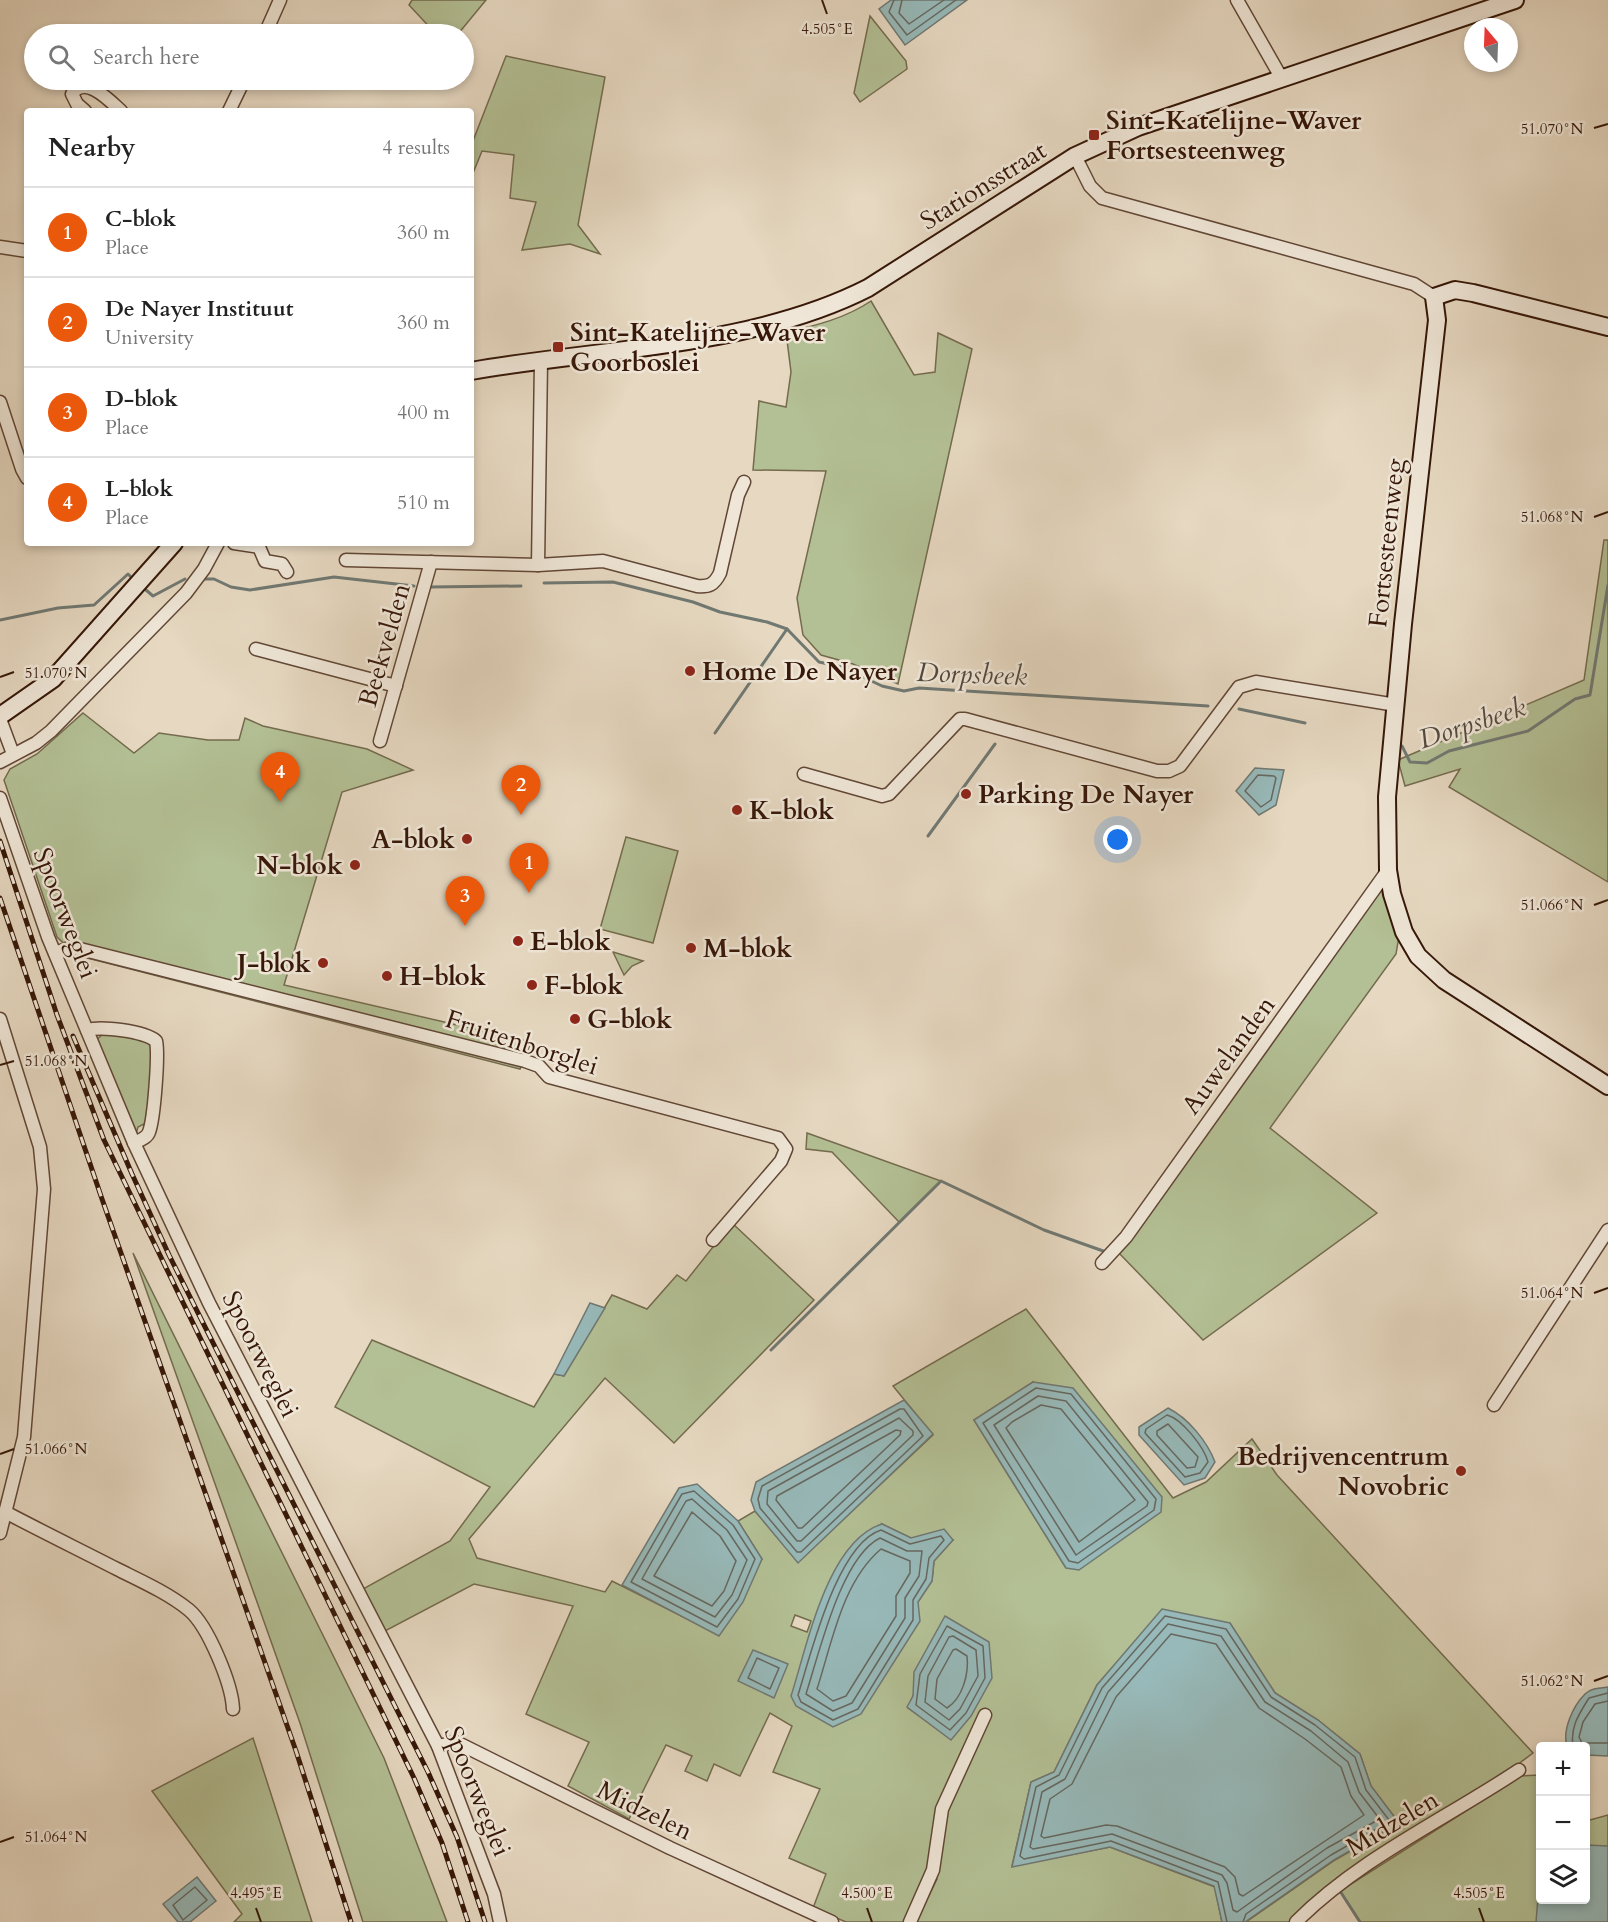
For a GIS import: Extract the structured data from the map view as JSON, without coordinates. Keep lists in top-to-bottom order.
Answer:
{
  "streets": {
    "street": [
      "Stationsstraat",
      "Fortsesteenweg",
      "Beekvelden",
      "Spoorweglei",
      "Fruitenborglei",
      "Auwelanden",
      "Midzelen"
    ]
  },
  "crossings": [
    ["Fortsesteenweg", "Auwelanden"],
    ["Spoorweglei", "Fruitenborglei"],
    ["Spoorweglei", "Midzelen"]
  ],
  "water": ["Dorpsbeek"],
  "places": {
    "transit": ["Sint-Katelijne-Waver Fortsesteenweg", "Sint-Katelijne-Waver Goorboslei"],
    "other": [
      "Home De Nayer",
      "Parking De Nayer",
      "K-blok",
      "A-blok",
      "N-blok",
      "E-blok",
      "M-blok",
      "J-blok",
      "H-blok",
      "F-blok",
      "G-blok",
      "Bedrijvencentrum Novobric"
    ]
  },
  "north": "top",
  "page": {
    "search": "Search here",
    "heading": ["Nearby", "4 results"],
    "list": [
      {
        "mark": "1",
        "name": "C-blok",
        "note": "Place",
        "value": "360 m"
      },
      {
        "mark": "2",
        "name": "De Nayer Instituut",
        "note": "University",
        "value": "360 m"
      },
      {
        "mark": "3",
        "name": "D-blok",
        "note": "Place",
        "value": "400 m"
      },
      {
        "mark": "4",
        "name": "L-blok",
        "note": "Place",
        "value": "510 m"
      }
    ],
    "pins": [
      "4",
      "2",
      "1",
      "3"
    ],
    "map_buttons": ["+", "−"]
  },
  "coordinates": [
    "4.505°E",
    "51.070°N",
    "51.068°N",
    "51.066°N",
    "51.064°N",
    "51.062°N",
    "4.495°E",
    "4.500°E"
  ]
}
